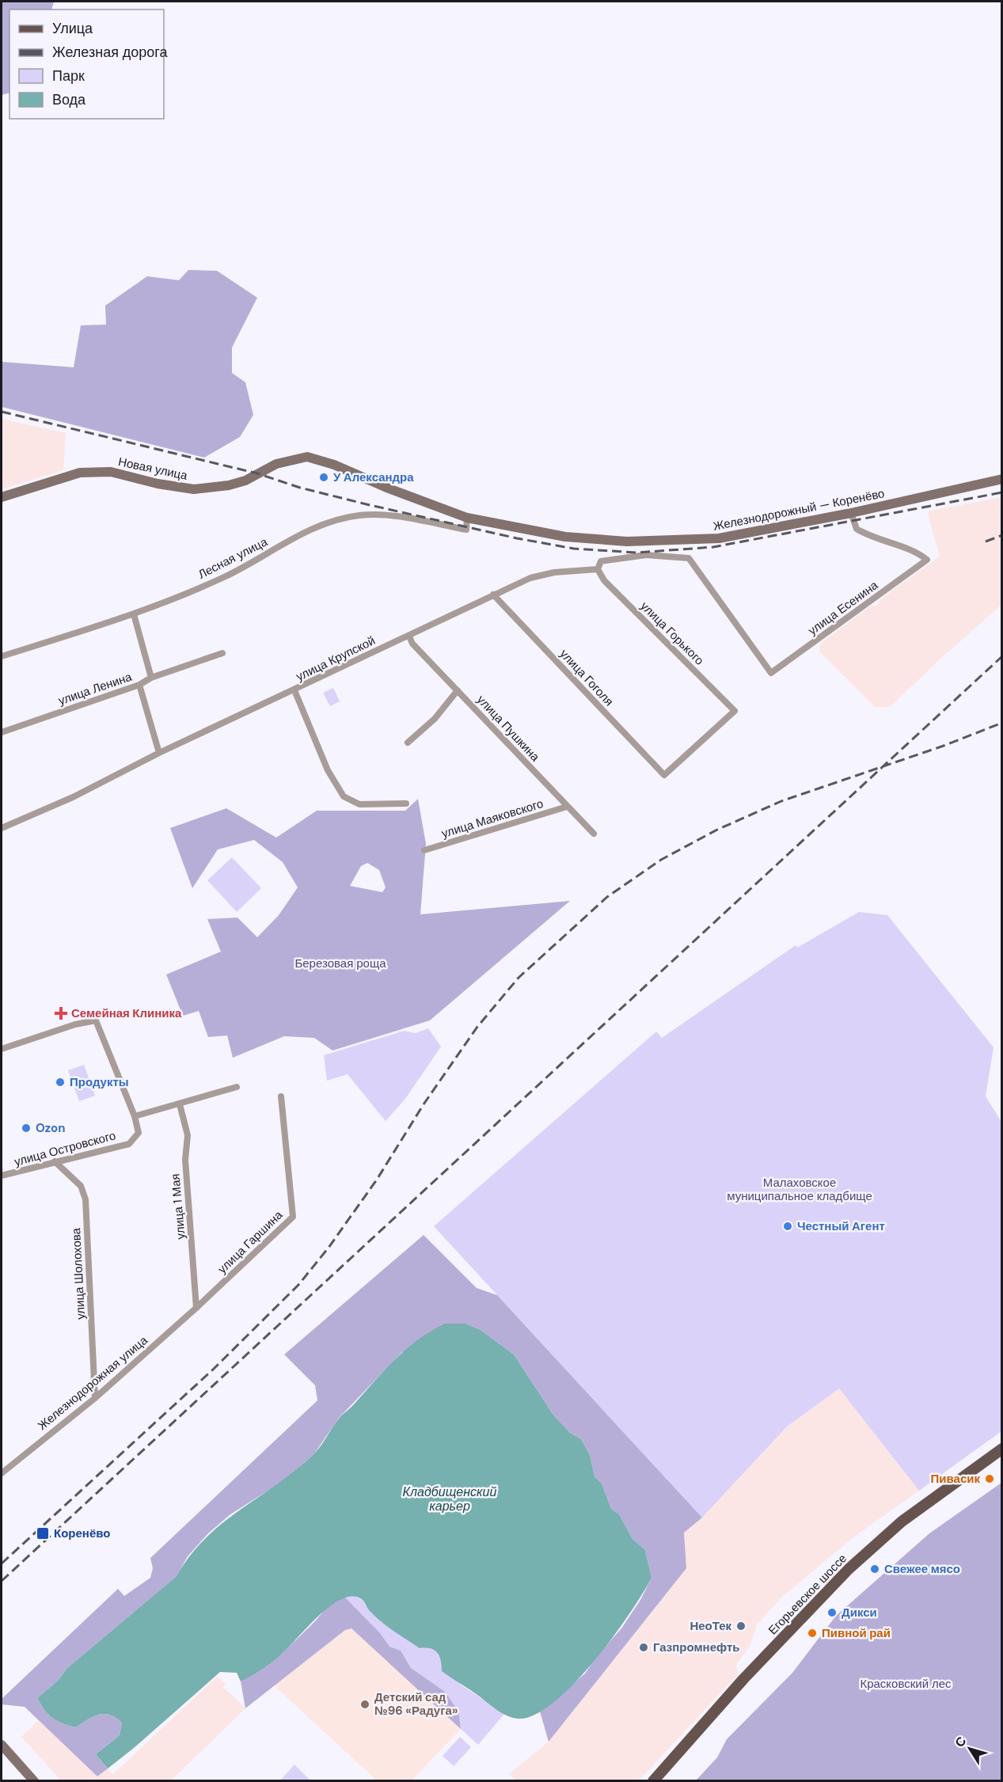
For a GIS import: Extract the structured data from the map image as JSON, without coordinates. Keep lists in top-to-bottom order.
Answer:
{
  "streets": {
    "main road": ["Новая улица", "Железнодорожный — Коренёво", "Егорьевское шоссе"],
    "street": [
      "Лесная улица",
      "улица Есенина",
      "улица Горького",
      "улица Крупской",
      "улица Гоголя",
      "улица Ленина",
      "улица Пушкина",
      "улица Маяковского",
      "улица Островского",
      "улица 1 Мая",
      "улица Гаршина",
      "улица Шолохова",
      "Железнодорожная улица"
    ]
  },
  "crossings": [
    ["Новая улица", "Железнодорожный — Коренёво"],
    ["Железнодорожный — Коренёво", "Лесная улица"],
    ["Железнодорожный — Коренёво", "улица Есенина"],
    ["улица Есенина", "улица Крупской"],
    ["улица Горького", "улица Крупской"],
    ["улица Горького", "улица Гоголя"],
    ["улица Крупской", "улица Гоголя"],
    ["улица Крупской", "улица Пушкина"],
    ["улица Пушкина", "улица Маяковского"],
    ["улица Островского", "улица Шолохова"],
    ["улица 1 Мая", "улица Гаршина"],
    ["улица 1 Мая", "Железнодорожная улица"],
    ["улица Гаршина", "Железнодорожная улица"],
    ["улица Шолохова", "Железнодорожная улица"]
  ],
  "water": ["Кладбищенский карьер"],
  "parks": ["Березовая роща", "Малаховское муниципальное кладбище", "Красковский лес"],
  "places": {
    "other": [
      "У Александра",
      "Продукты",
      "Ozon",
      "Честный Агент",
      "Пивасик",
      "Свежее мясо",
      "Дикси",
      "НеоТек",
      "Пивной рай",
      "Газпромнефть",
      "Детский сад №96 «Радуга»"
    ],
    "health": ["Семейная Клиника"],
    "transit": ["Коренёво"]
  },
  "legend": [
    "Улица",
    "Железная дорога",
    "Парк",
    "Вода"
  ],
  "north": "top left"
}
